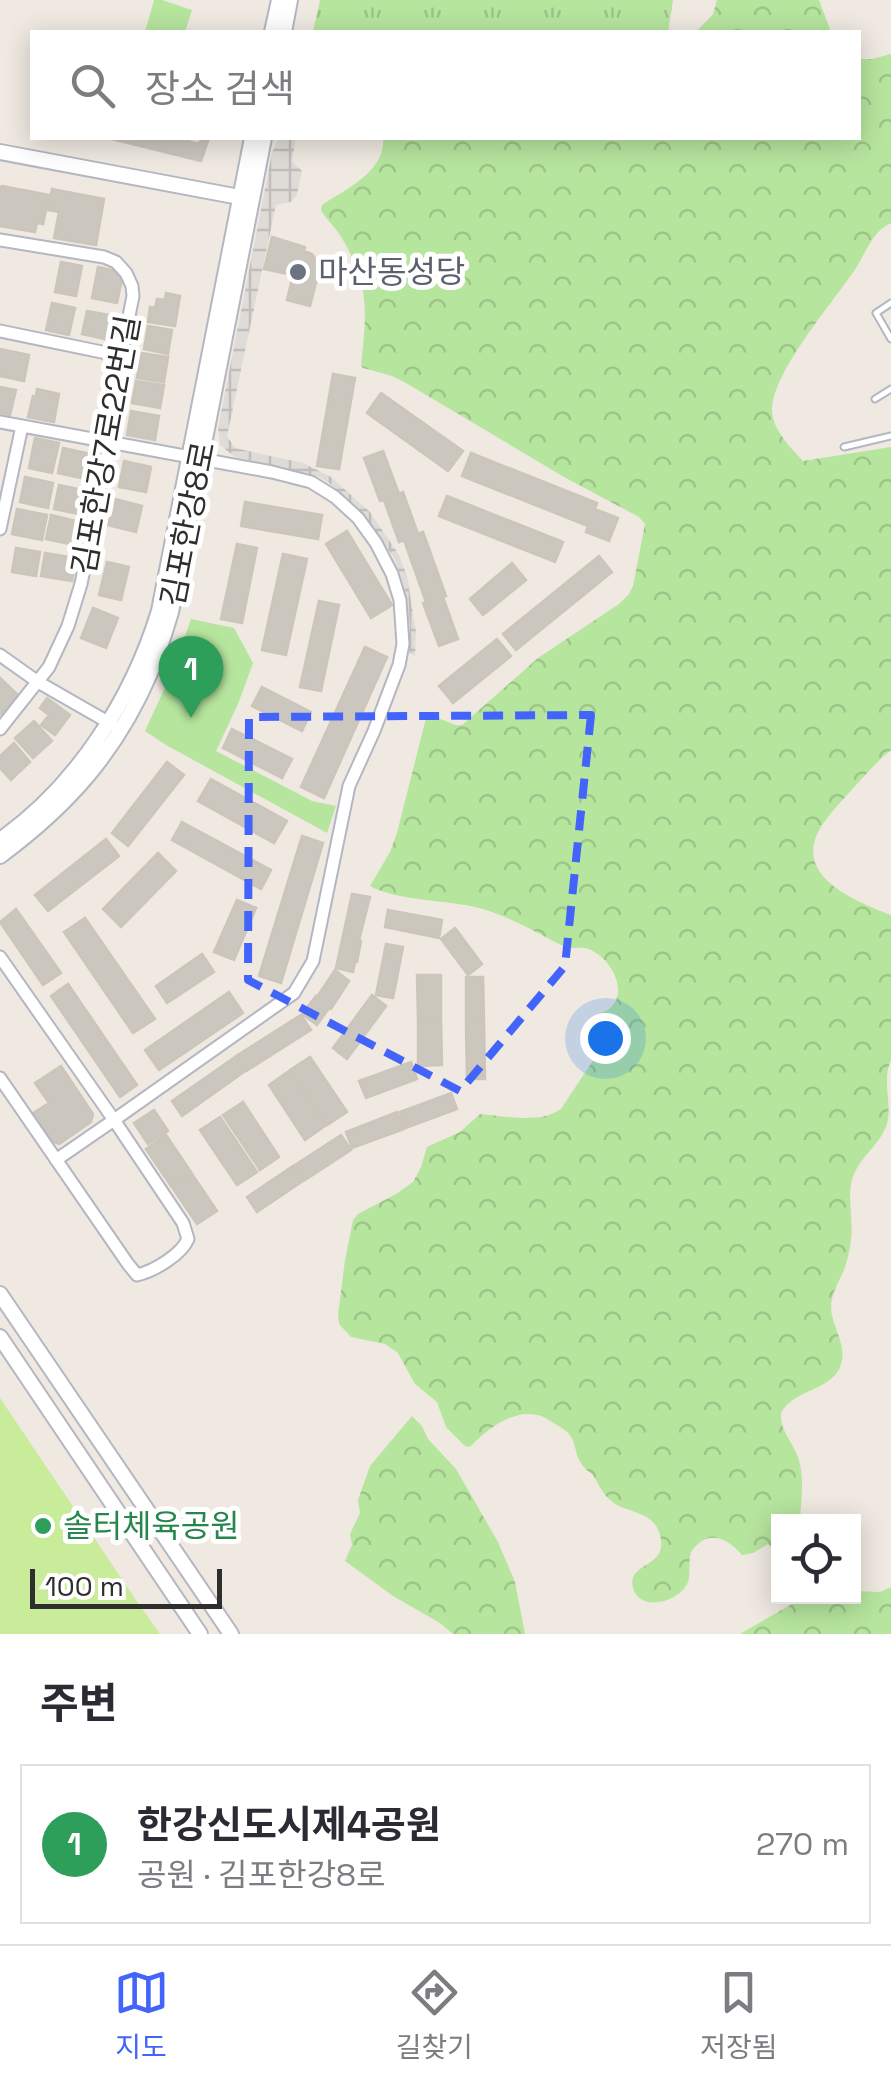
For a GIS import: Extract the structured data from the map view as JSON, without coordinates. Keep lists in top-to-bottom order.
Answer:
{
  "streets": {
    "street": ["김포한강7로22번길", "김포한강8로"]
  },
  "places": ["마산동성당", "솔터체육공원"],
  "scale_bar": "100 m",
  "page": {
    "search": "장소 검색",
    "pins": "1",
    "scale": "100 m",
    "heading": "주변",
    "list": [
      {
        "mark": "1",
        "name": "한강신도시제4공원",
        "note": "공원 · 김포한강8로",
        "value": "270 m"
      }
    ],
    "nav": ["지도", "길찾기", "저장됨"]
  }
}
